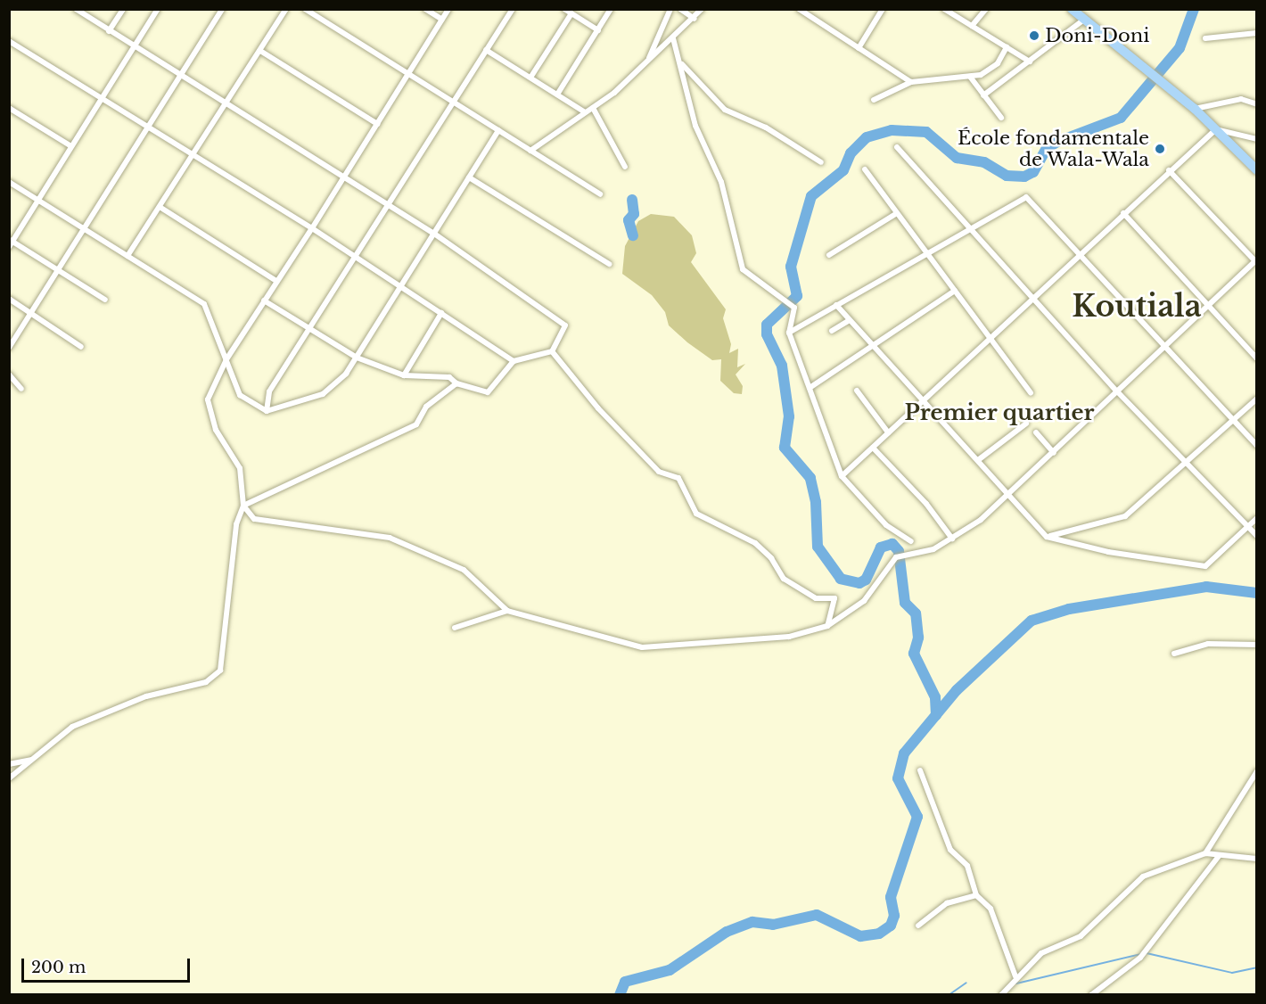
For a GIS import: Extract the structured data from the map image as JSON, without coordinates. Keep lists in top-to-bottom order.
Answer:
{
  "districts": ["Koutiala", "Premier quartier"],
  "places": ["Doni-Doni", "École fondamentale de Wala-Wala"],
  "scale_bar": "200 m"
}
